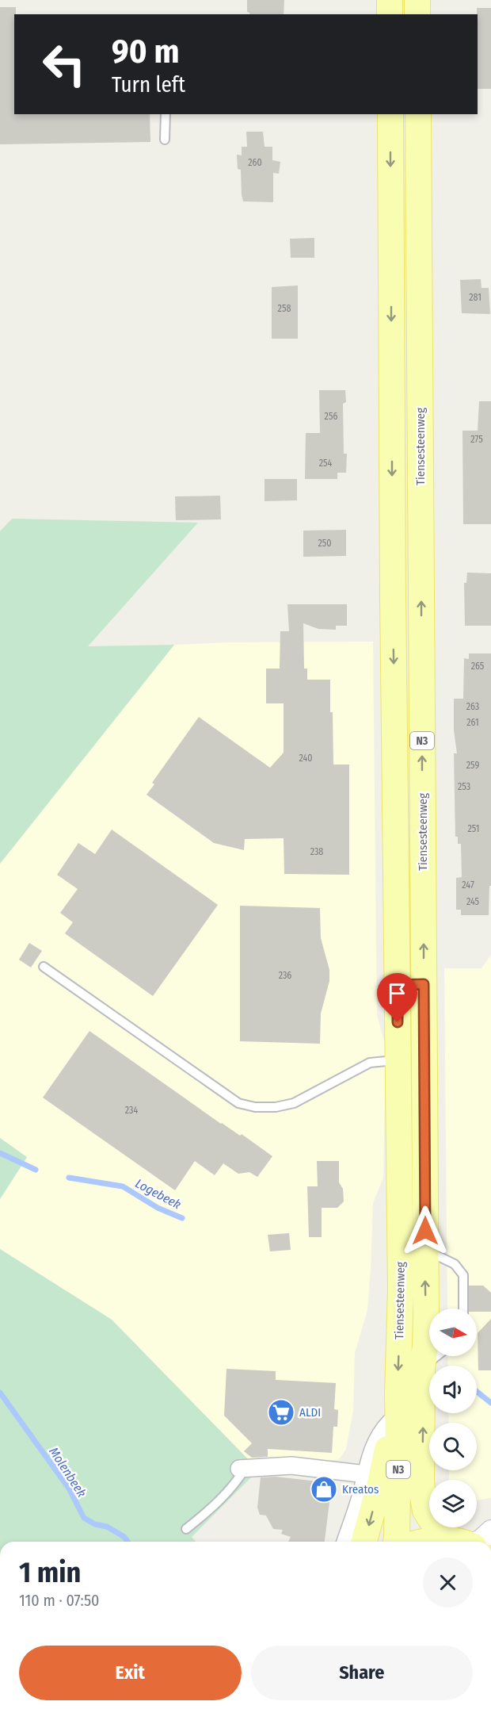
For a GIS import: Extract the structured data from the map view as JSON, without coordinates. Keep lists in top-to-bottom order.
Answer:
{
  "streets": {
    "main road": ["Tiensesteenweg", "N3"]
  },
  "water": ["Logebeek", "Molenbeek"],
  "places": {
    "supermarket": ["ALDI"],
    "shop": ["Kreatos"]
  },
  "house_numbers": [
    "260",
    "281",
    "258",
    "256",
    "275",
    "254",
    "250",
    "265",
    "263",
    "261",
    "240",
    "259",
    "253",
    "251",
    "238",
    "247",
    "245",
    "236",
    "234"
  ],
  "north": "right",
  "page": {
    "turn": ["90 m", "Turn left"],
    "heading": ["1 min", "110 m · 07:50"],
    "buttons": ["Exit", "Share"]
  }
}
